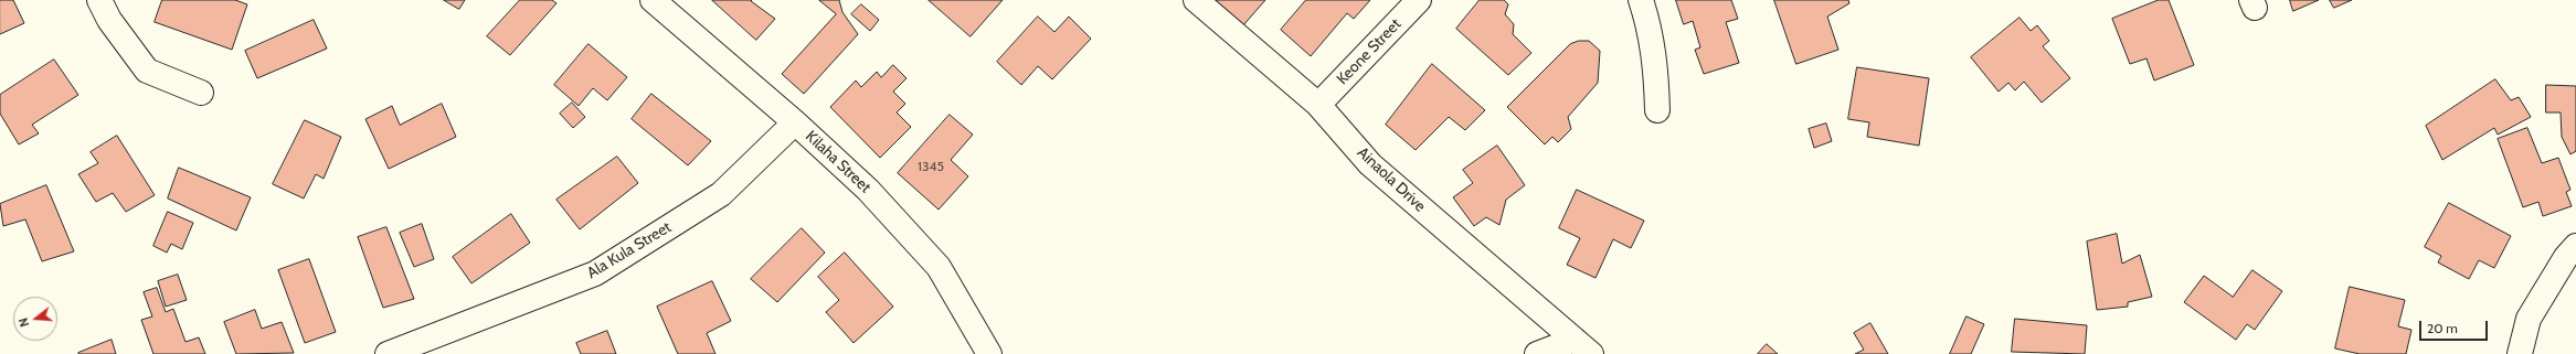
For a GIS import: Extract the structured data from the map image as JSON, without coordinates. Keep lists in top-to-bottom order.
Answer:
{
  "streets": {
    "street": [
      "Keone Street",
      "Kilaha Street",
      "Ainaola Drive",
      "Ala Kula Street"
    ]
  },
  "crossings": [
    ["Keone Street", "Ainaola Drive"],
    ["Kilaha Street", "Ala Kula Street"]
  ],
  "house_numbers": ["1345"],
  "scale_bar": "20 m",
  "north": "left"
}
